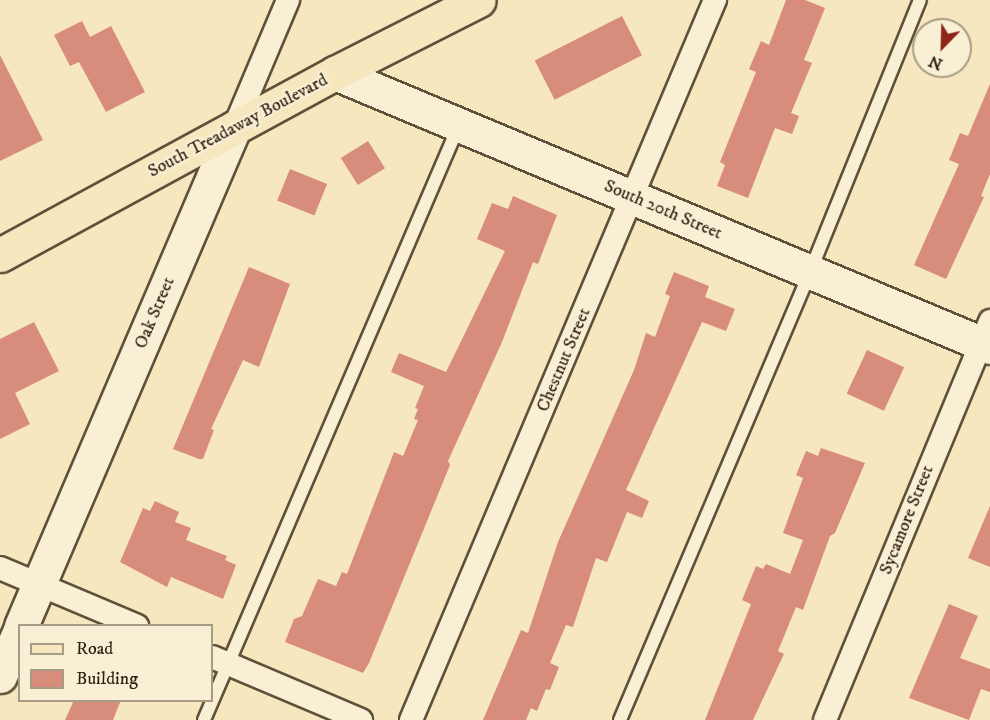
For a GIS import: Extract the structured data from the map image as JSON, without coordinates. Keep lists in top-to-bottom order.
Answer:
{
  "streets": {
    "main road": ["South Treadaway Boulevard"],
    "street": [
      "South 20th Street",
      "Oak Street",
      "Chestnut Street",
      "Sycamore Street"
    ]
  },
  "crossings": [
    ["South Treadaway Boulevard", "South 20th Street"],
    ["South Treadaway Boulevard", "Oak Street"],
    ["South 20th Street", "Chestnut Street"],
    ["South 20th Street", "Sycamore Street"]
  ],
  "legend": ["Road", "Building"],
  "north": "bottom left"
}
